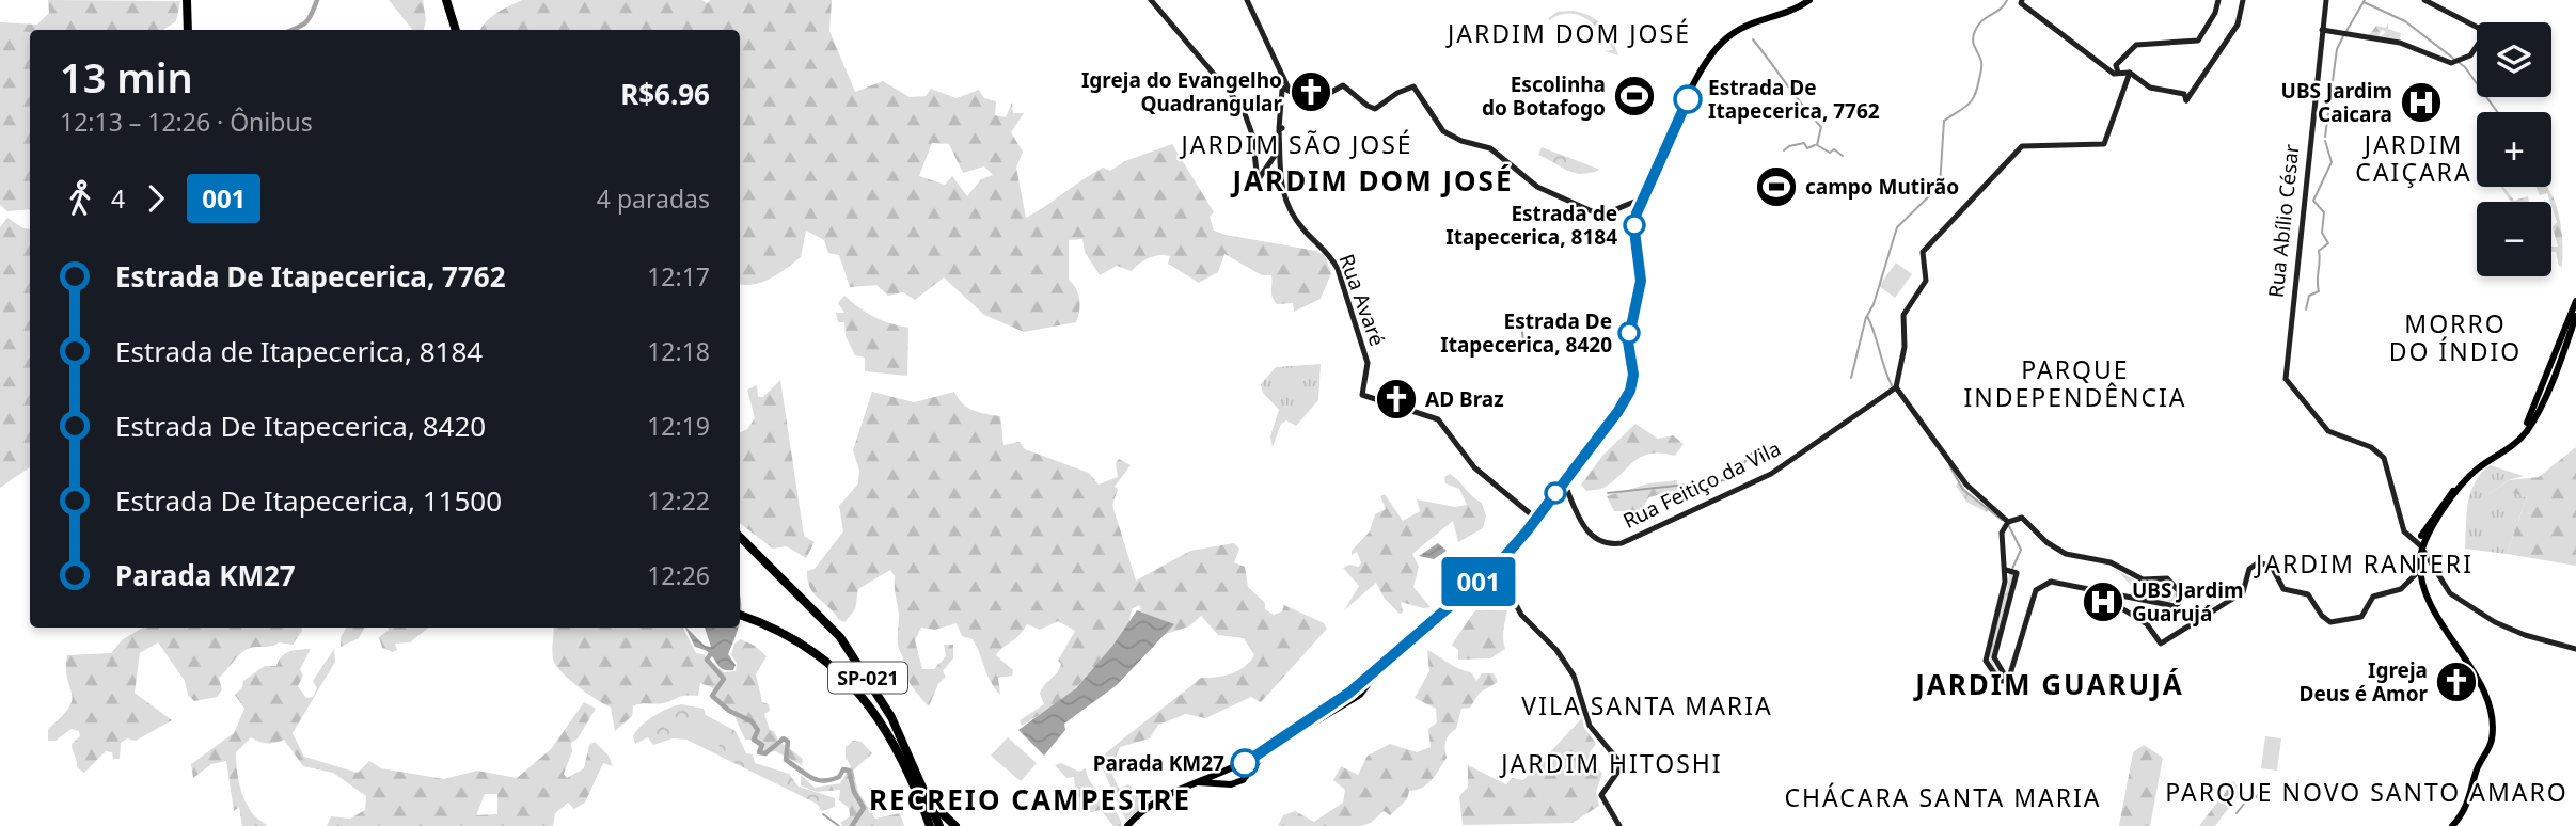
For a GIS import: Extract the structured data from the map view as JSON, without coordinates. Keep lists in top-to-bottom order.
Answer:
{
  "streets": {
    "highway": ["SP-021"],
    "street": ["Rua Abílio César", "Rua Avaré", "Rua Feitiço da Vila"]
  },
  "districts": [
    "JARDIM DOM JOSÉ",
    "JARDIM SÃO JOSÉ",
    "JARDIM CAIÇARA",
    "JARDIM DOM JOSÉ",
    "MORRO DO ÍNDIO",
    "PARQUE INDEPENDÊNCIA",
    "JARDIM RANIERI",
    "JARDIM GUARUJÁ",
    "VILA SANTA MARIA",
    "JARDIM HITOSHI",
    "PARQUE NOVO SANTO AMARO",
    "CHÁCARA SANTA MARIA",
    "RECREIO CAMPESTRE"
  ],
  "places": {
    "church": ["Igreja do Evangelho Quadrangular", "AD Braz", "Igreja Deus é Amor"],
    "sports": ["Escolinha do Botafogo", "campo Mutirão"],
    "other": [
      "Estrada De Itapecerica, 7762",
      "Estrada de Itapecerica, 8184",
      "Estrada De Itapecerica, 8420",
      "Parada KM27"
    ],
    "hospital": ["UBS Jardim Caicara", "UBS Jardim Guarujá"]
  },
  "lines": ["bus line 001"],
  "page": {
    "on_map": "001",
    "map_buttons": ["+", "−"],
    "heading": ["13 min", "12:13 – 12:26 · Ônibus", "R$6.96"],
    "legs": ["4", "001", "4 paradas"],
    "list": [
      {
        "name": "Estrada De Itapecerica, 7762",
        "value": "12:17"
      },
      {
        "name": "Estrada de Itapecerica, 8184",
        "value": "12:18"
      },
      {
        "name": "Estrada De Itapecerica, 8420",
        "value": "12:19"
      },
      {
        "name": "Estrada De Itapecerica, 11500",
        "value": "12:22"
      },
      {
        "name": "Parada KM27",
        "value": "12:26"
      }
    ]
  }
}
